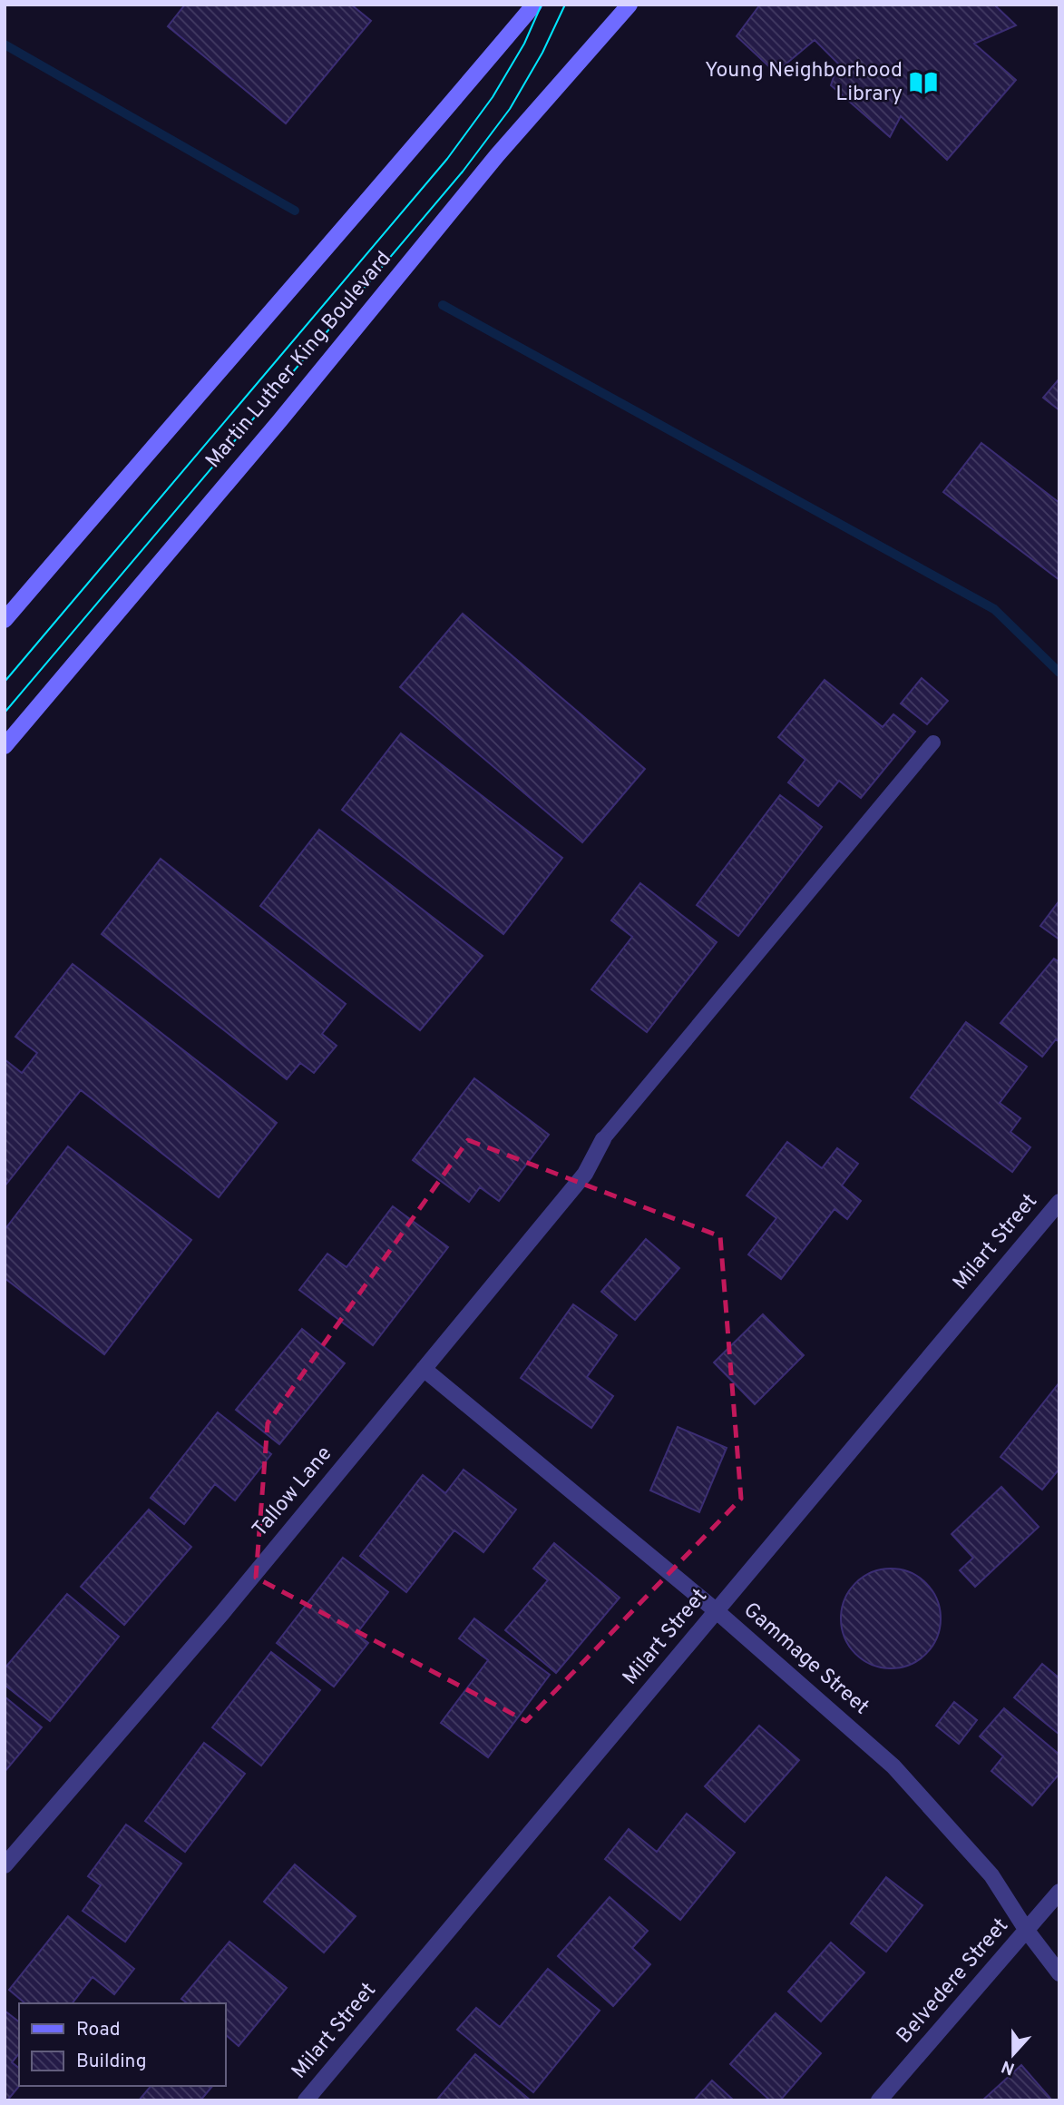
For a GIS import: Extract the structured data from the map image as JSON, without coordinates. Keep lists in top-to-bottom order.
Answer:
{
  "streets": {
    "main road": ["Martin Luther King Boulevard"],
    "street": [
      "Milart Street",
      "Tallow Lane",
      "Gammage Street",
      "Belvedere Street"
    ]
  },
  "crossings": [
    ["Milart Street", "Gammage Street"],
    ["Tallow Lane", "Gammage Street"],
    ["Gammage Street", "Belvedere Street"]
  ],
  "places": {
    "library": ["Young Neighborhood Library"]
  },
  "legend": ["Road", "Building"],
  "north": "bottom"
}
